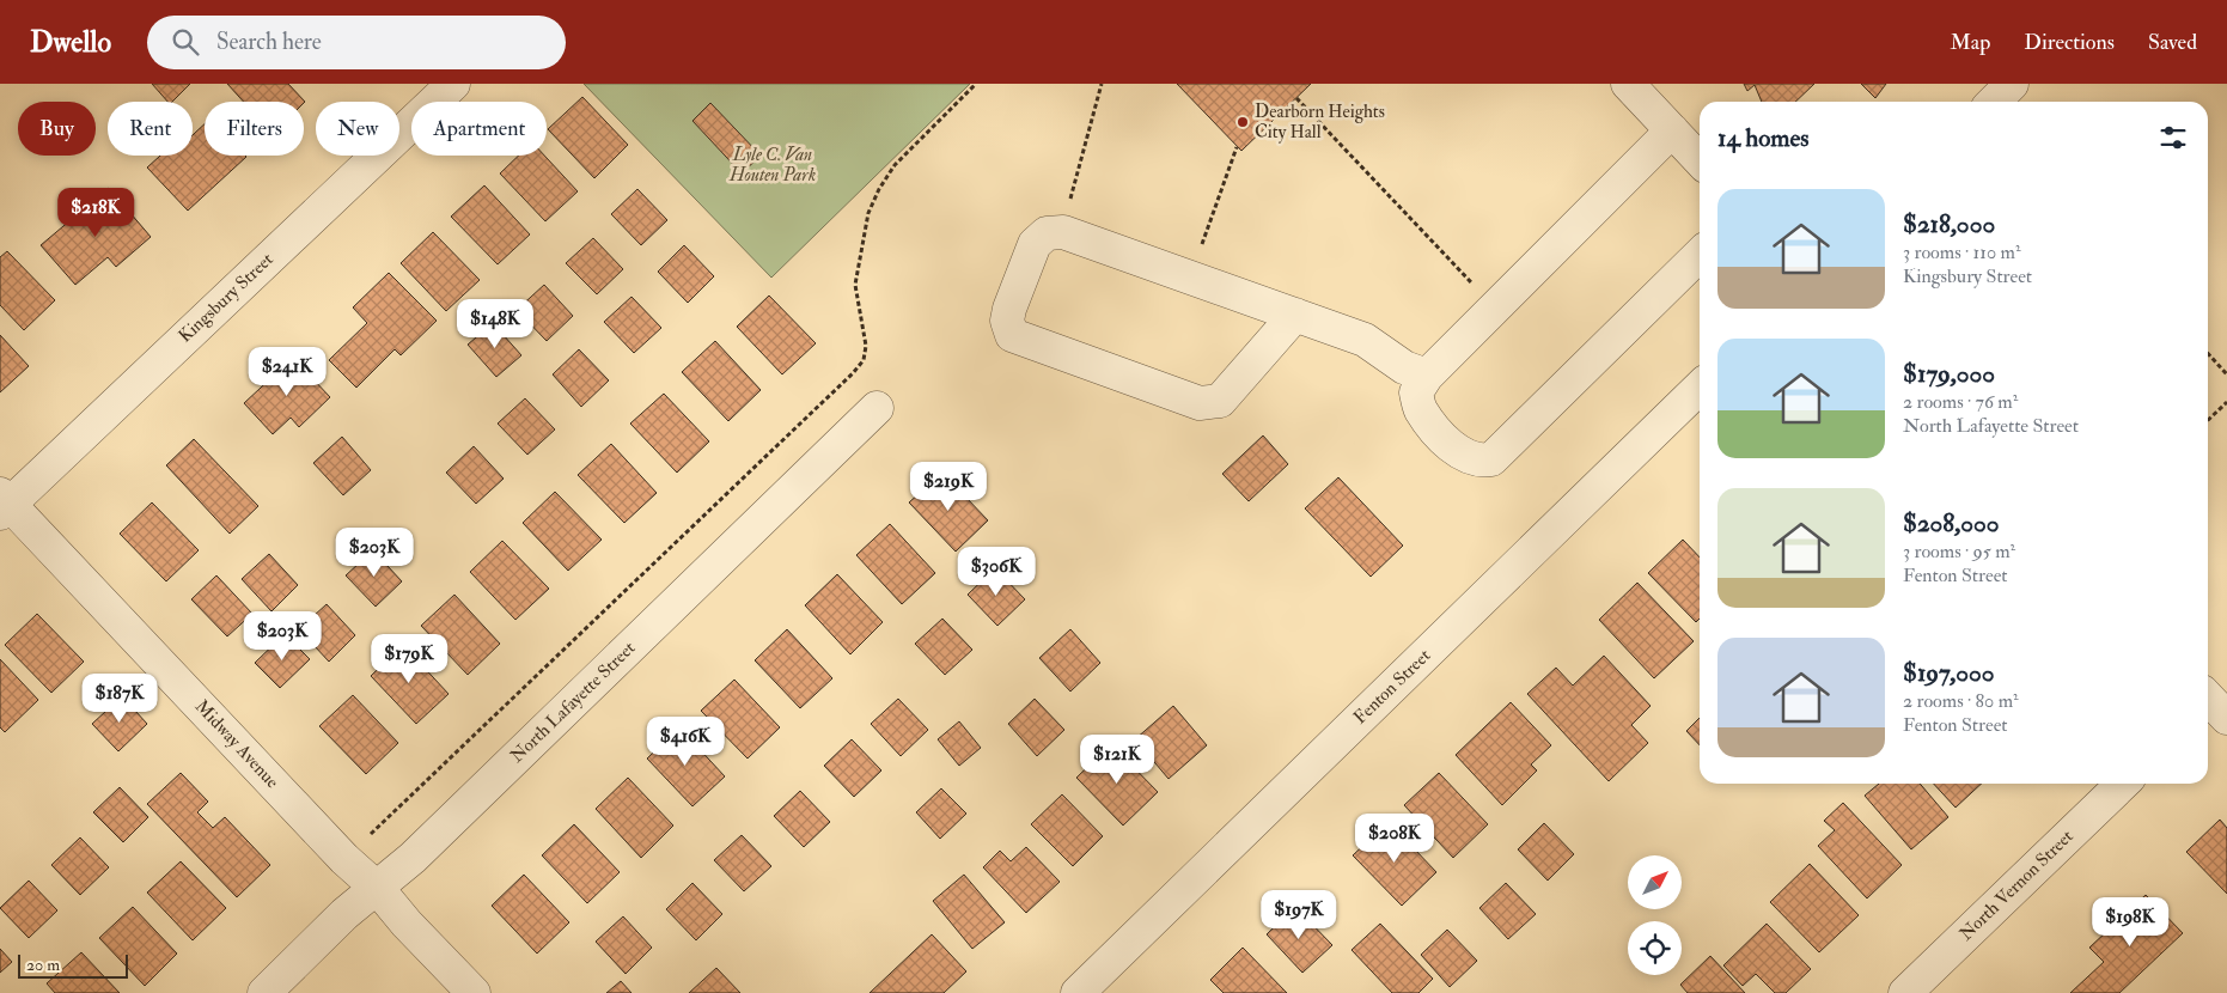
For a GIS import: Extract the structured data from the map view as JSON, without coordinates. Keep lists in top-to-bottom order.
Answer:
{
  "streets": {
    "street": [
      "Kingsbury Street",
      "Fenton Street",
      "North Lafayette Street",
      "Midway Avenue",
      "North Vernon Street"
    ]
  },
  "crossings": [
    ["Kingsbury Street", "Midway Avenue"],
    ["North Lafayette Street", "Midway Avenue"]
  ],
  "parks": ["Lyle C. Van Houten Park"],
  "places": ["Dearborn Heights City Hall"],
  "scale_bar": "20 m",
  "north": "top right",
  "page": {
    "header": "Dwello",
    "search": "Search here",
    "nav": ["Map", "Directions", "Saved"],
    "chip": [
      "Buy",
      "Rent",
      "Filters",
      "New",
      "Apartment"
    ],
    "heading": "14 homes",
    "list": [
      {
        "name": "$218,000",
        "note": "3 rooms · 110 m² · Kingsbury Street"
      },
      {
        "name": "$179,000",
        "note": "2 rooms · 76 m² · North Lafayette Street"
      },
      {
        "name": "$208,000",
        "note": "3 rooms · 95 m² · Fenton Street"
      },
      {
        "name": "$197,000",
        "note": "2 rooms · 80 m² · Fenton Street"
      }
    ],
    "price": [
      "$218K",
      "$148K",
      "$241K",
      "$219K",
      "$203K",
      "$306K",
      "$203K",
      "$179K",
      "$187K",
      "$416K",
      "$121K",
      "$208K",
      "$197K",
      "$198K"
    ],
    "scale": "20 m"
  }
}
